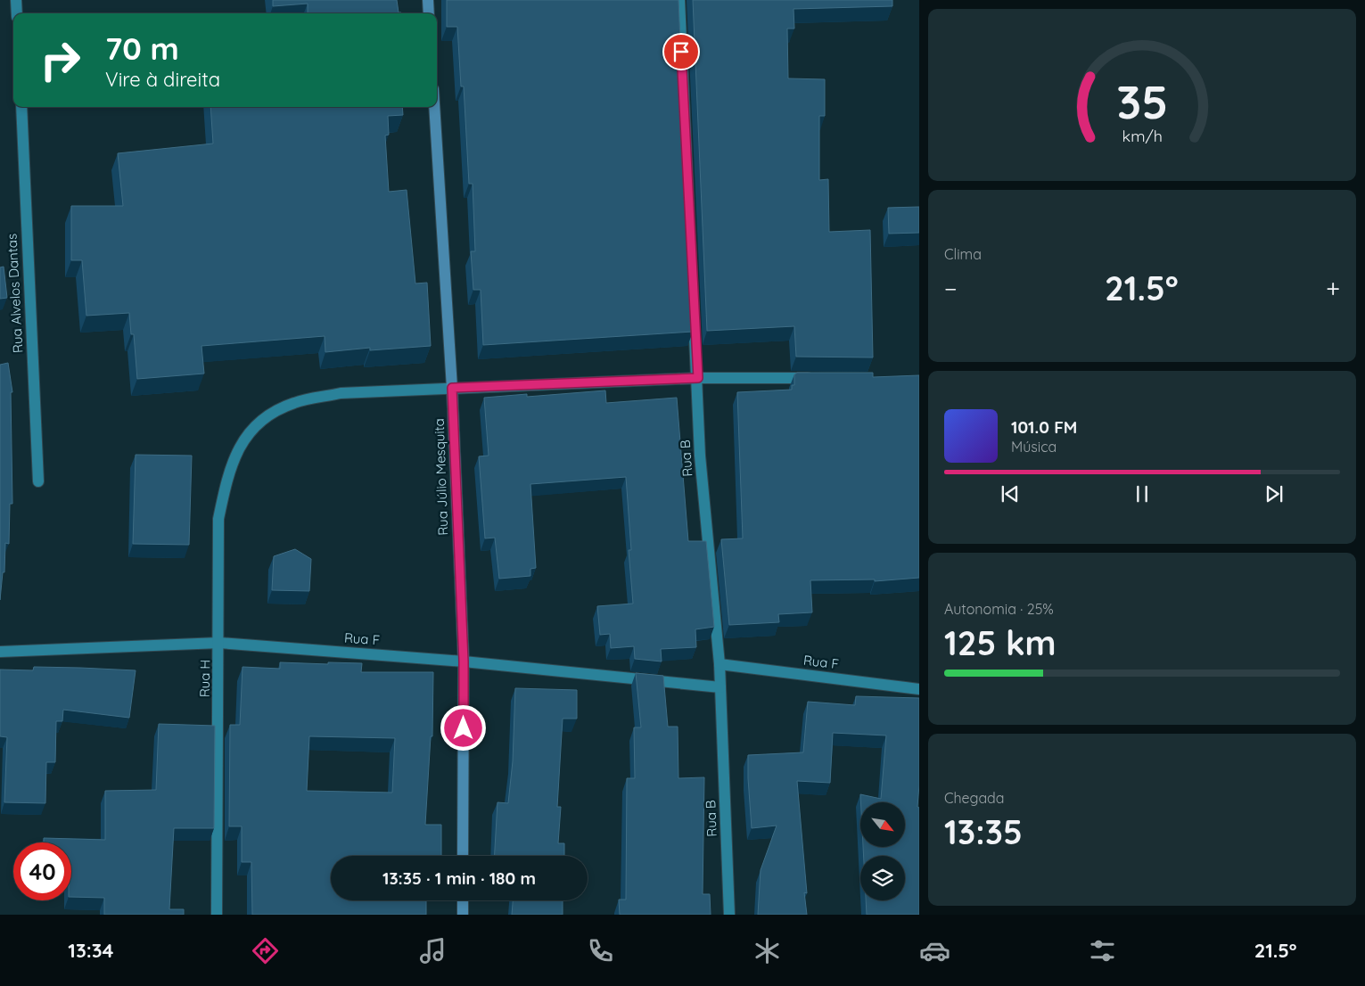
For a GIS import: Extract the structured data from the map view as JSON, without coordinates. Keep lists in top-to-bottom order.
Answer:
{
  "streets": {
    "street": [
      "Rua Alvelos Dantas",
      "Rua B",
      "Rua Júlio Mesquita",
      "Rua F",
      "Rua H"
    ]
  },
  "crossings": [
    ["Rua B", "Rua F"],
    ["Rua B", "Rua H"],
    ["Rua Júlio Mesquita", "Rua F"],
    ["Rua Júlio Mesquita", "Rua H"],
    ["Rua F", "Rua H"]
  ],
  "north": "bottom right",
  "page": {
    "turn": ["70 m", "Vire à direita"],
    "tile": [
      "Clima",
      ["Autonomia · 25%", "125 km"],
      ["Chegada", "13:35"]
    ],
    "heat": ["−", "21.5°", "+"],
    "song": ["101.0 FM", "Música"],
    "limit": "40",
    "trip": "13:35 · 1 min · 180 m",
    "tabs": ["13:34", "21.5°"],
    "gauge": ["35", "km/h"]
  }
}
